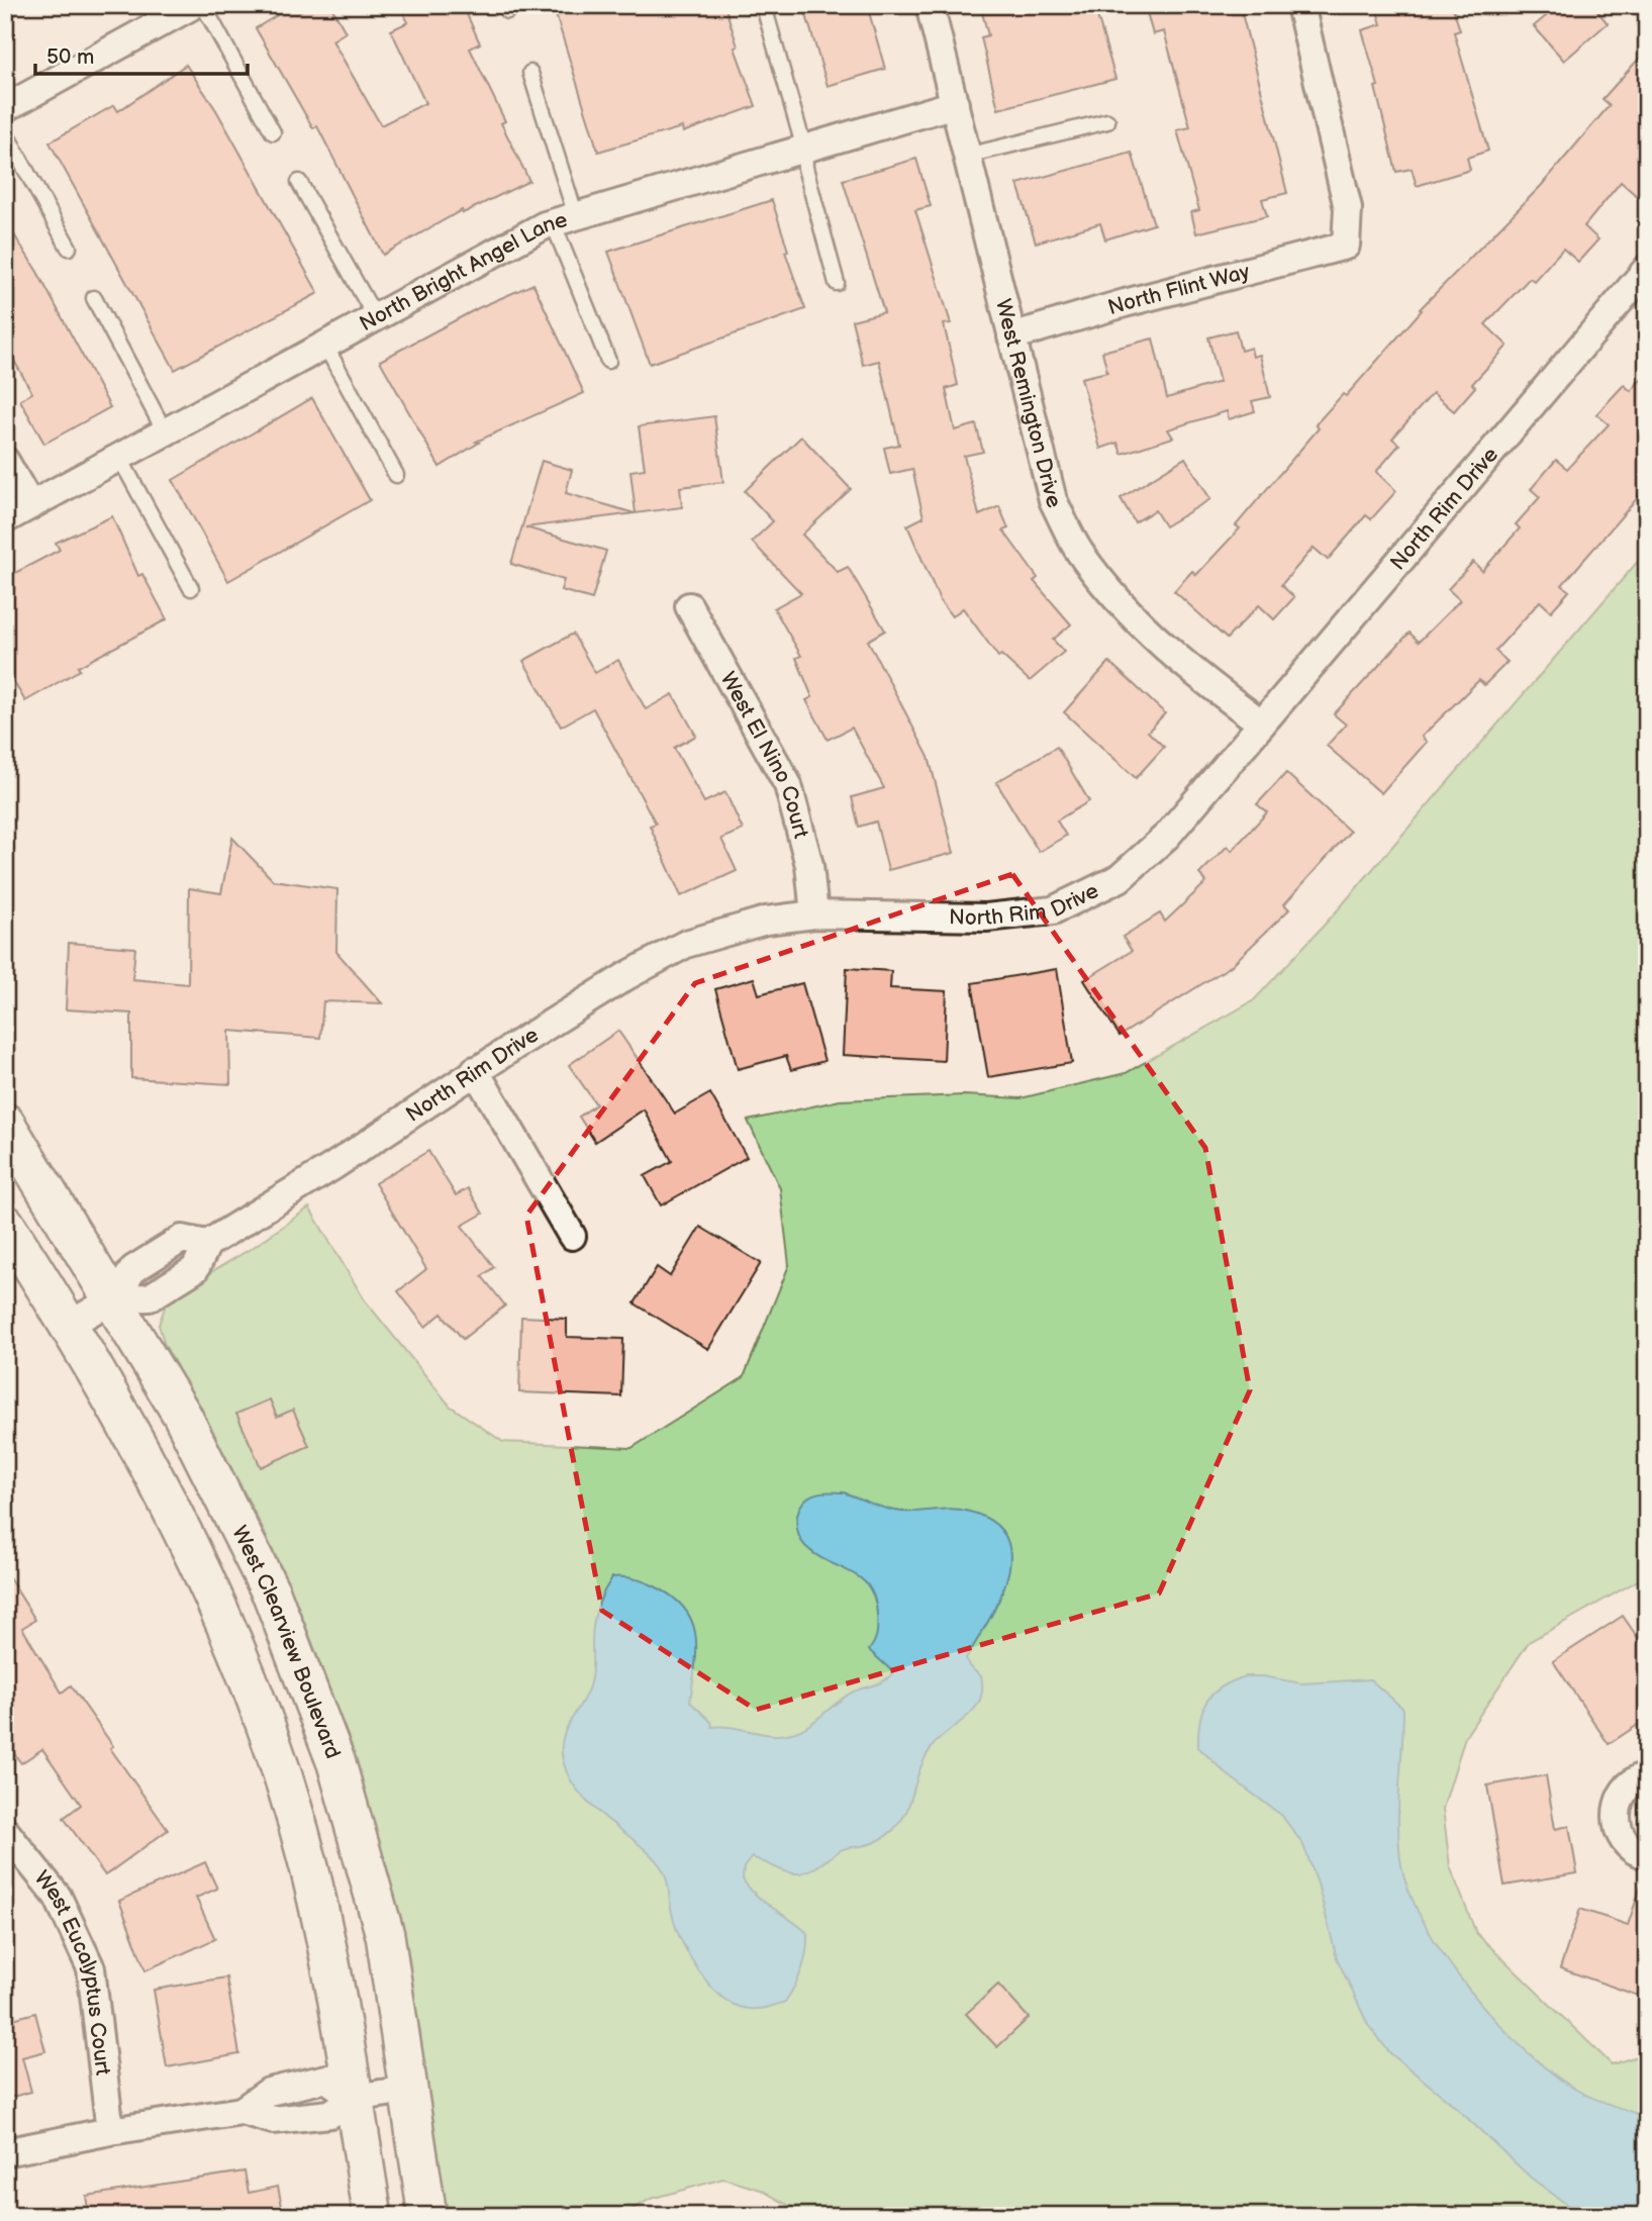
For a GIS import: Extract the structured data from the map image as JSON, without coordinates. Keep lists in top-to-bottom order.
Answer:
{
  "streets": {
    "street": [
      "North Bright Angel Lane",
      "North Flint Way",
      "West Remington Drive",
      "North Rim Drive",
      "West El Nino Court",
      "West Clearview Boulevard",
      "West Eucalyptus Court"
    ]
  },
  "crossings": [
    ["North Bright Angel Lane", "West Remington Drive"],
    ["North Flint Way", "West Remington Drive"],
    ["West Remington Drive", "North Rim Drive"],
    ["North Rim Drive", "West El Nino Court"],
    ["North Rim Drive", "West Clearview Boulevard"]
  ],
  "scale_bar": "50 m"
}
